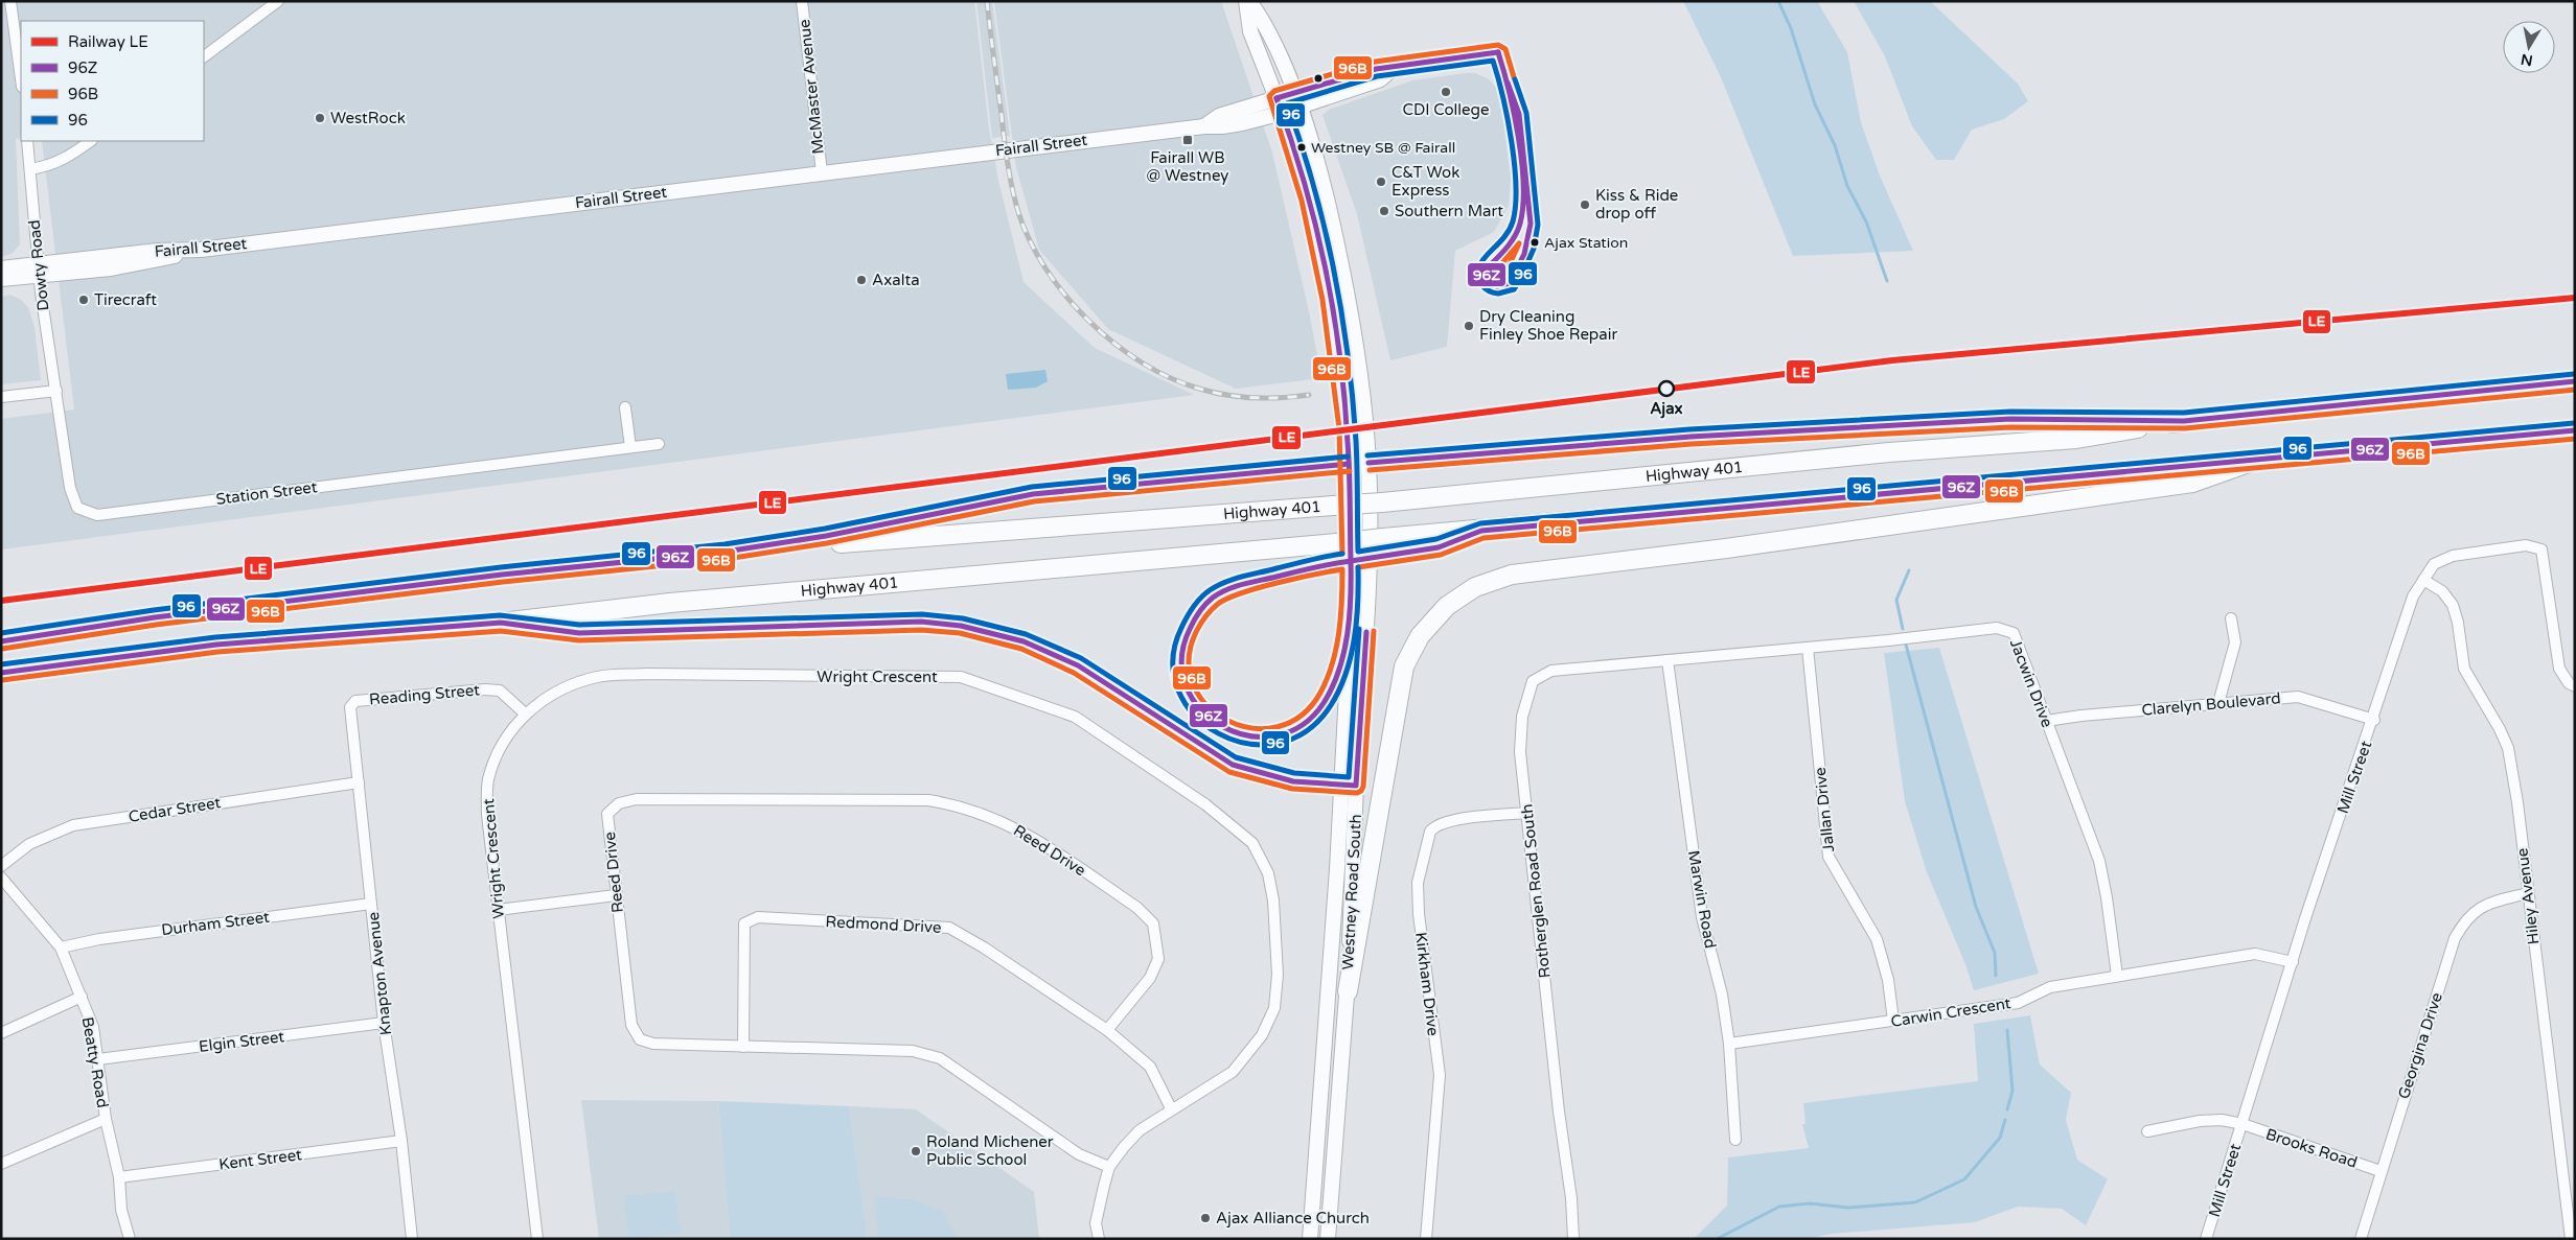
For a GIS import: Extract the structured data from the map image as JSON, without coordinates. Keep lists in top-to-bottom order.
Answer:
{
  "streets": {
    "highway": ["Highway 401"],
    "main road": ["Fairall Street", "Westney Road South"],
    "street": [
      "McMaster Avenue",
      "Dowty Road",
      "Station Street",
      "Wright Crescent",
      "Jacwin Drive",
      "Reading Street",
      "Clarelyn Boulevard",
      "Mill Street",
      "Cedar Street",
      "Jallan Drive",
      "Reed Drive",
      "Rotherglen Road South",
      "Hiley Avenue",
      "Marwin Road",
      "Durham Street",
      "Redmond Drive",
      "Knapton Avenue",
      "Kirkham Drive",
      "Carwin Crescent",
      "Elgin Street",
      "Georgina Drive",
      "Beatty Road",
      "Brooks Road",
      "Kent Street"
    ]
  },
  "crossings": [
    ["McMaster Avenue", "Fairall Street"],
    ["Fairall Street", "Dowty Road"],
    ["Fairall Street", "Westney Road South"],
    ["Dowty Road", "Station Street"],
    ["Wright Crescent", "Reading Street"],
    ["Wright Crescent", "Reed Drive"],
    ["Wright Crescent", "Redmond Drive"],
    ["Jacwin Drive", "Clarelyn Boulevard"],
    ["Jacwin Drive", "Jallan Drive"],
    ["Jacwin Drive", "Rotherglen Road South"],
    ["Jacwin Drive", "Marwin Road"],
    ["Jacwin Drive", "Carwin Crescent"],
    ["Reading Street", "Knapton Avenue"],
    ["Clarelyn Boulevard", "Mill Street"],
    ["Mill Street", "Hiley Avenue"],
    ["Mill Street", "Carwin Crescent"],
    ["Mill Street", "Brooks Road"],
    ["Cedar Street", "Knapton Avenue"],
    ["Jallan Drive", "Carwin Crescent"],
    ["Reed Drive", "Redmond Drive"],
    ["Rotherglen Road South", "Marwin Road"],
    ["Rotherglen Road South", "Kirkham Drive"],
    ["Hiley Avenue", "Georgina Drive"],
    ["Marwin Road", "Carwin Crescent"],
    ["Durham Street", "Knapton Avenue"],
    ["Durham Street", "Beatty Road"],
    ["Knapton Avenue", "Elgin Street"],
    ["Knapton Avenue", "Kent Street"],
    ["Elgin Street", "Beatty Road"],
    ["Georgina Drive", "Brooks Road"],
    ["Beatty Road", "Kent Street"]
  ],
  "places": {
    "other": [
      "CDI College",
      "WestRock",
      "Westney SB @ Fairall",
      "C&T Wok Express",
      "Kiss & Ride drop off",
      "Southern Mart",
      "Ajax Station",
      "Axalta",
      "Tirecraft",
      "Dry Cleaning Finley Shoe Repair",
      "Ajax",
      "Roland Michener Public School",
      "Ajax Alliance Church"
    ],
    "transit": ["Fairall WB @ Westney"]
  },
  "lines": [
    "transit line 96B",
    "transit line 96Z",
    "transit line 96",
    "rail line LE"
  ],
  "legend": [
    "Railway LE",
    "96Z",
    "96B",
    "96"
  ],
  "north": "bottom"
}
